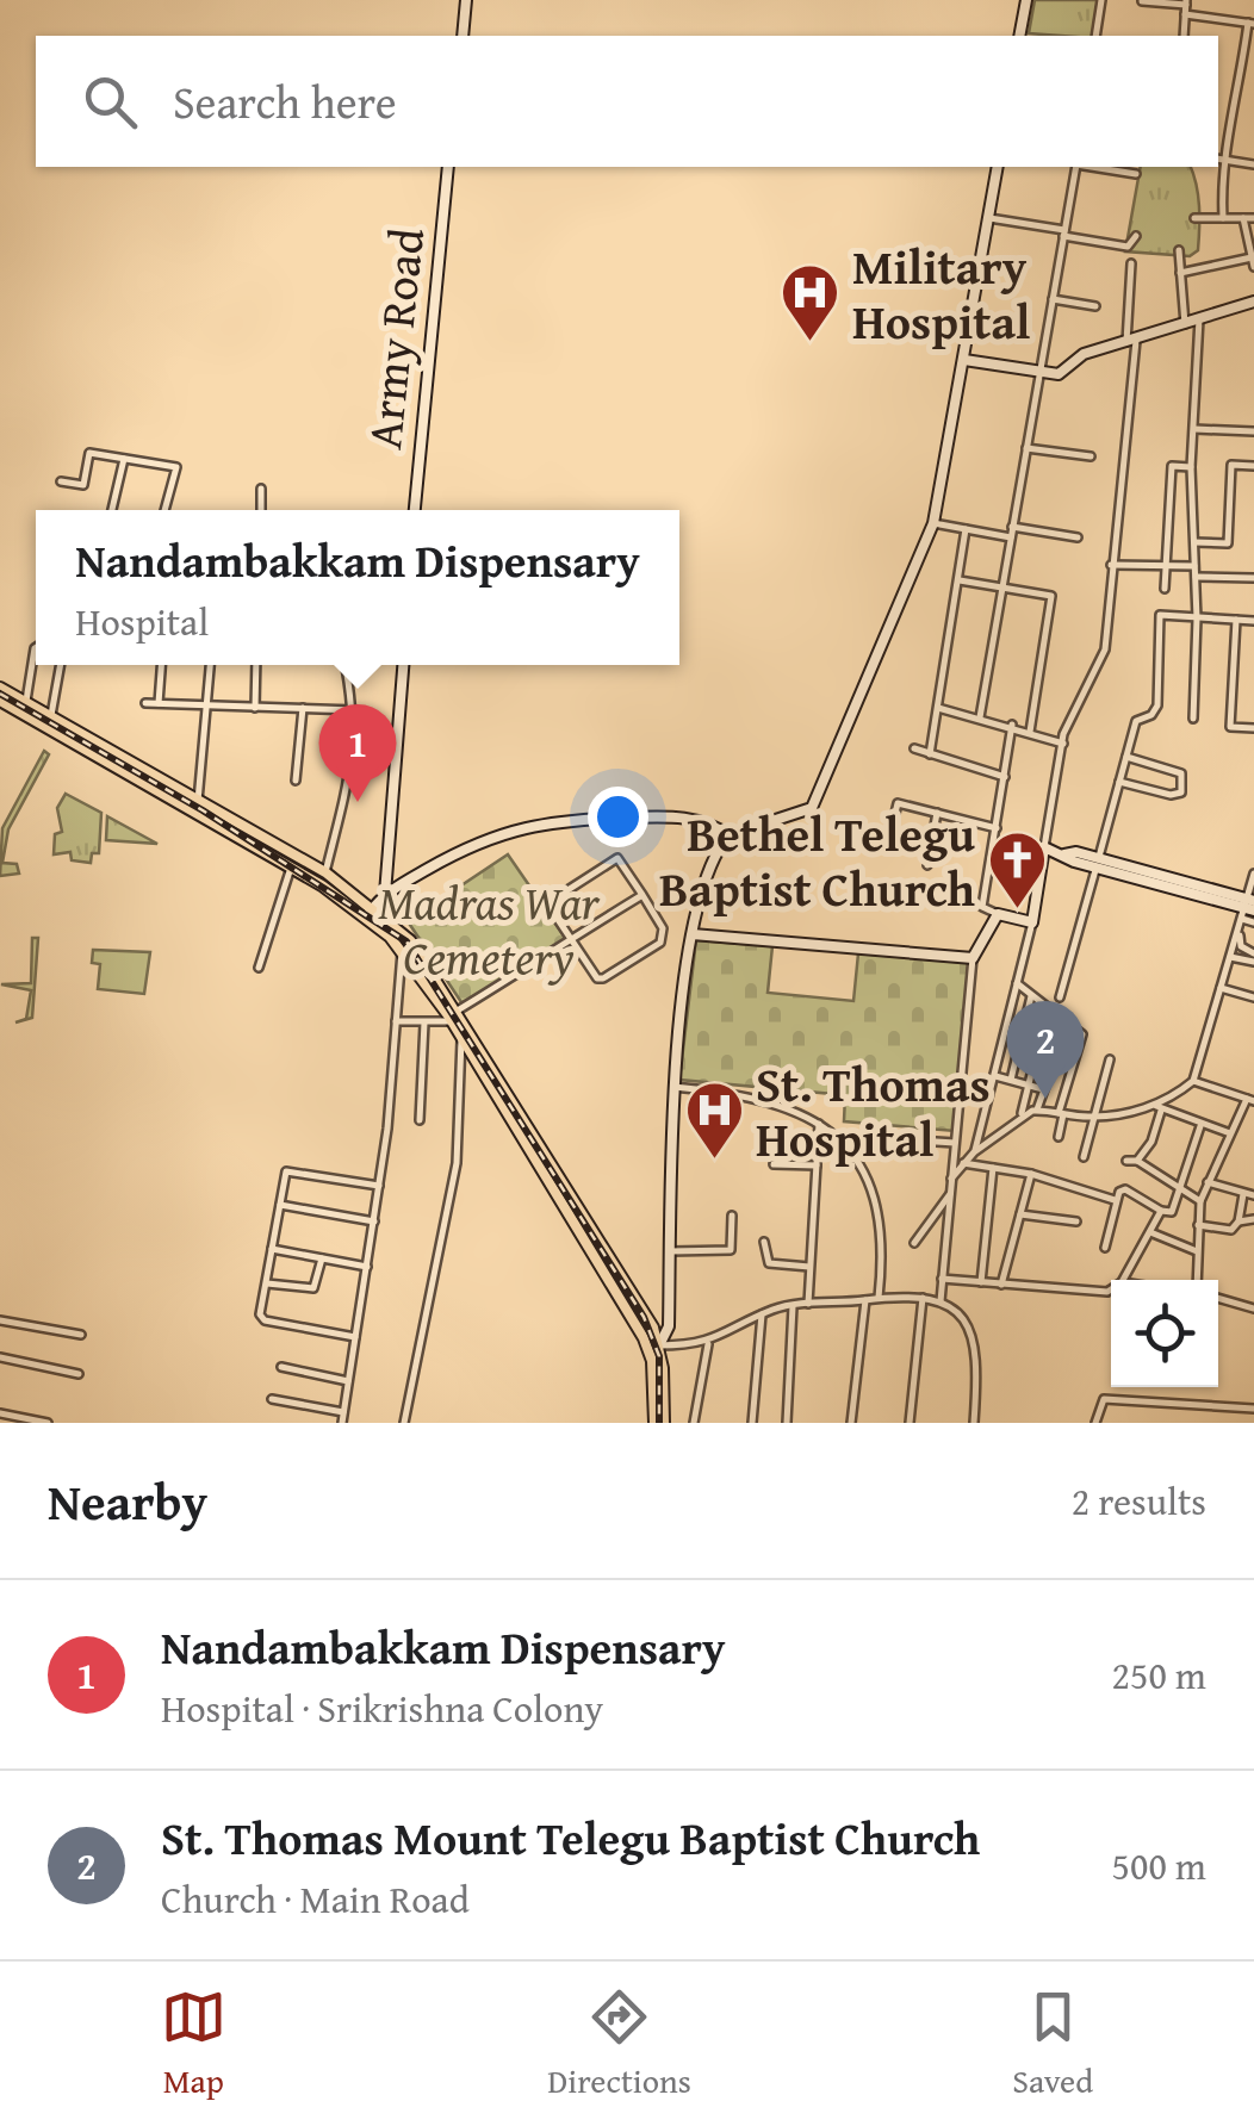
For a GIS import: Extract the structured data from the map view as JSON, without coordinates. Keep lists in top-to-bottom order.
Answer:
{
  "streets": {
    "street": ["Army Road"]
  },
  "parks": ["Madras War Cemetery"],
  "places": {
    "hospital": ["Military Hospital", "St. Thomas Hospital"],
    "church": ["Bethel Telegu Baptist Church"]
  },
  "page": {
    "search": "Search here",
    "popup": ["Nandambakkam Dispensary", "Hospital"],
    "pins": ["1", "2"],
    "heading": ["Nearby", "2 results"],
    "list": [
      {
        "mark": "1",
        "name": "Nandambakkam Dispensary",
        "note": "Hospital · Srikrishna Colony",
        "value": "250 m"
      },
      {
        "mark": "2",
        "name": "St. Thomas Mount Telegu Baptist Church",
        "note": "Church · Main Road",
        "value": "500 m"
      }
    ],
    "nav": ["Map", "Directions", "Saved"]
  }
}
